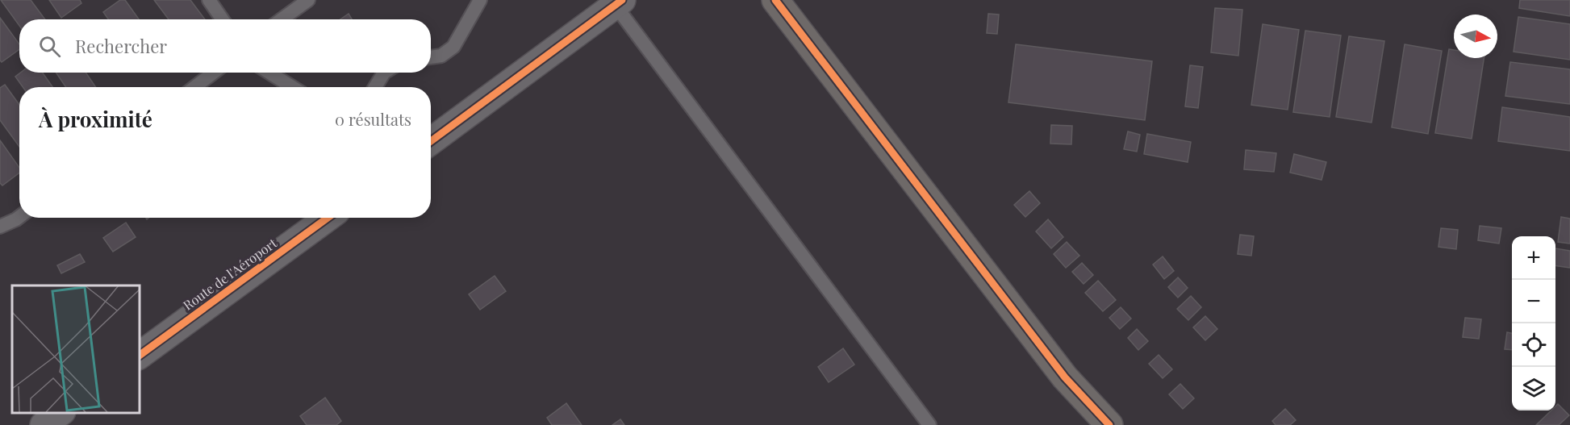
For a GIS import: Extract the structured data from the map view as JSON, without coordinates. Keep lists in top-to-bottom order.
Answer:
{
  "streets": {
    "street": ["Route de l'Aéroport"]
  },
  "north": "right",
  "page": {
    "search": "Rechercher",
    "heading": ["À proximité", "0 résultats"],
    "map_buttons": ["+", "−"]
  }
}
